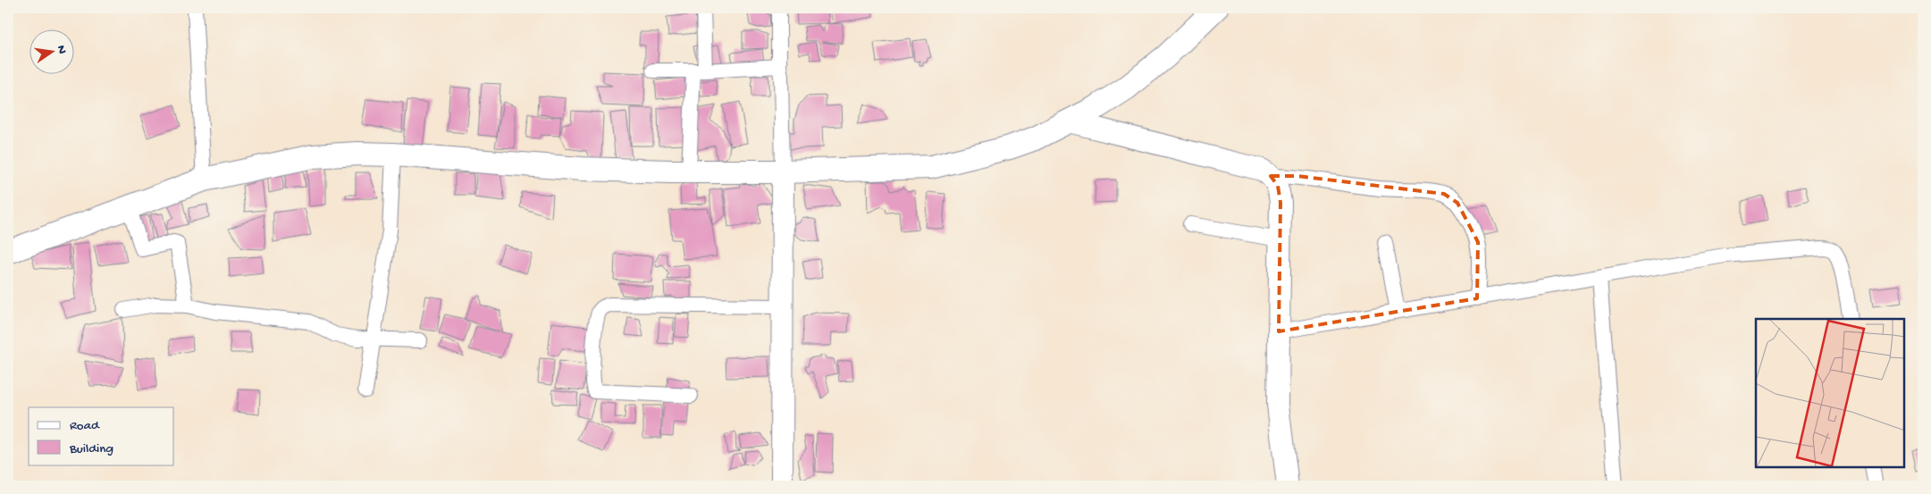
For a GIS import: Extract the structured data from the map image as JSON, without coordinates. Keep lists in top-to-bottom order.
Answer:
{
  "legend": ["Road", "Building"],
  "north": "right"
}
